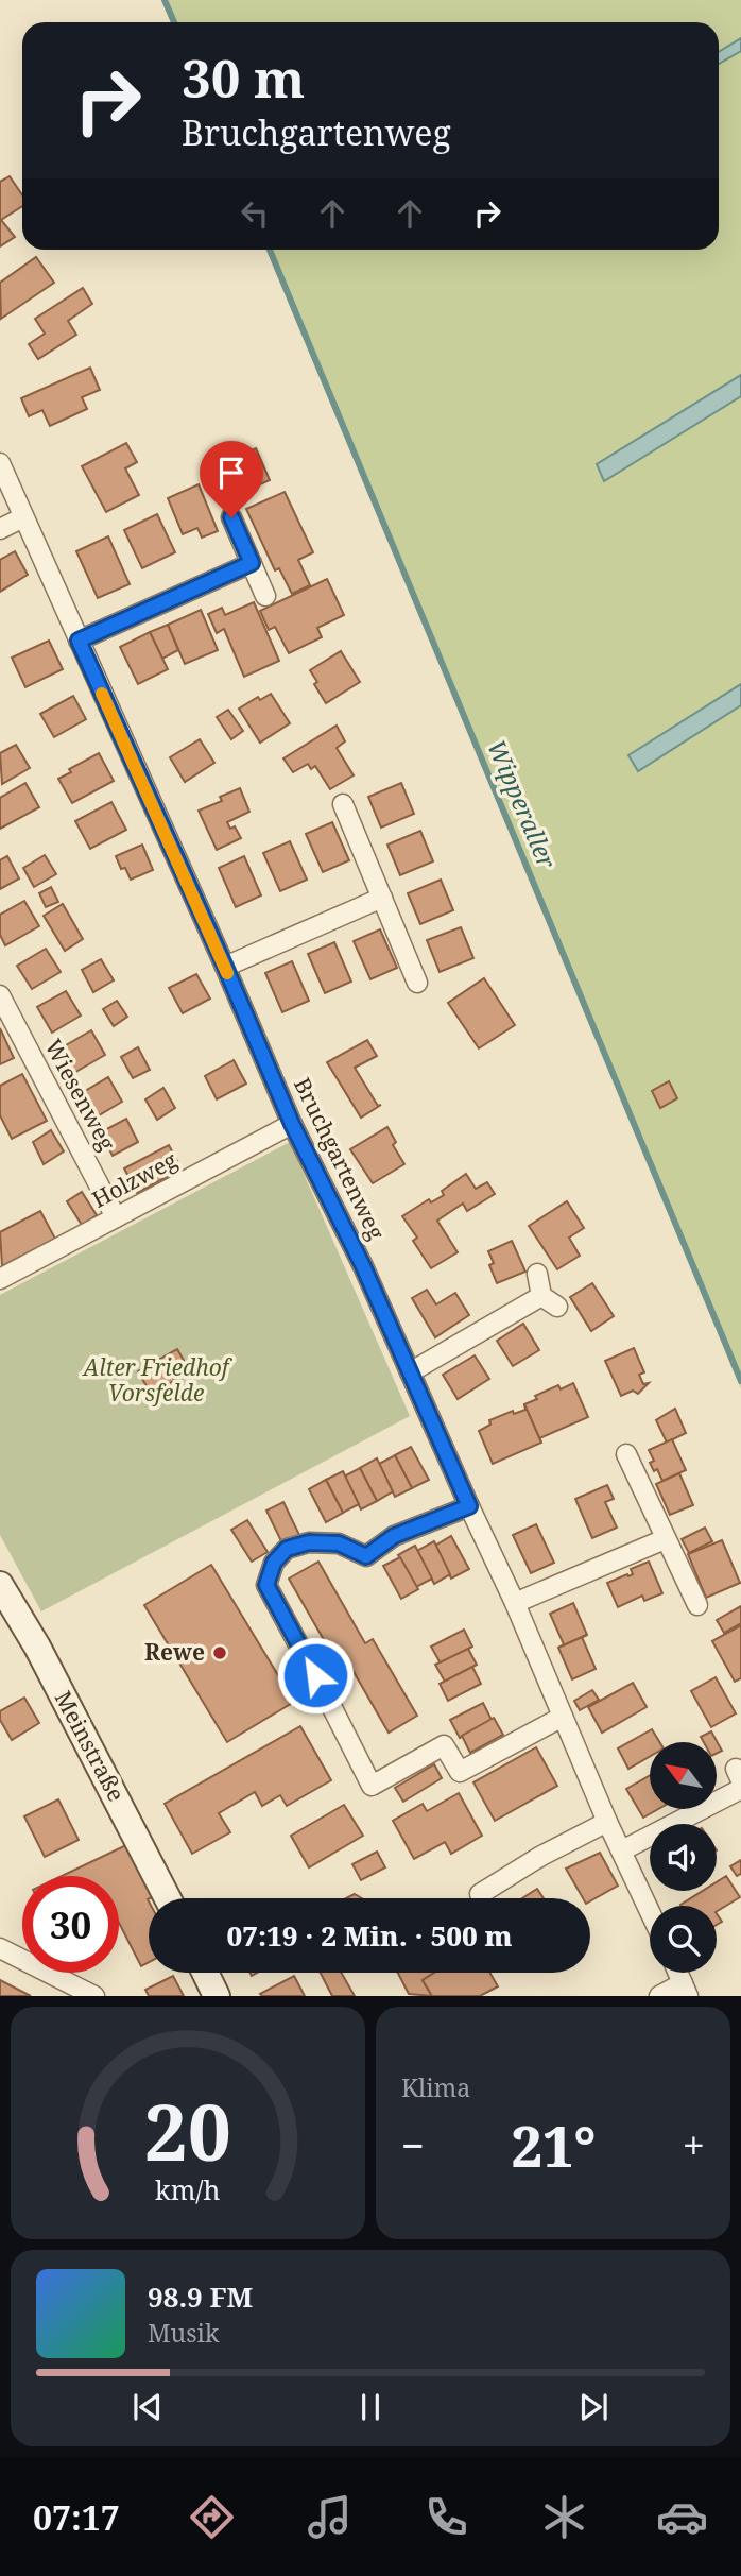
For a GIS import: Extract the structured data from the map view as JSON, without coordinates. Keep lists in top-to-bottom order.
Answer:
{
  "streets": {
    "street": [
      "Wiesenweg",
      "Bruchgartenweg",
      "Holzweg",
      "Meinstraße"
    ]
  },
  "crossings": [
    ["Wiesenweg", "Holzweg"],
    ["Bruchgartenweg", "Holzweg"]
  ],
  "water": ["Wipperaller"],
  "parks": ["Alter Friedhof Vorsfelde"],
  "places": ["Rewe"],
  "north": "top left",
  "page": {
    "turn": ["30 m", "Bruchgartenweg"],
    "limit": "30",
    "trip": "07:19 · 2 Min. · 500 m",
    "tile": "Klima",
    "heat": ["−", "21°", "+"],
    "song": ["98.9 FM", "Musik"],
    "tabs": "07:17",
    "gauge": ["20", "km/h"]
  }
}
